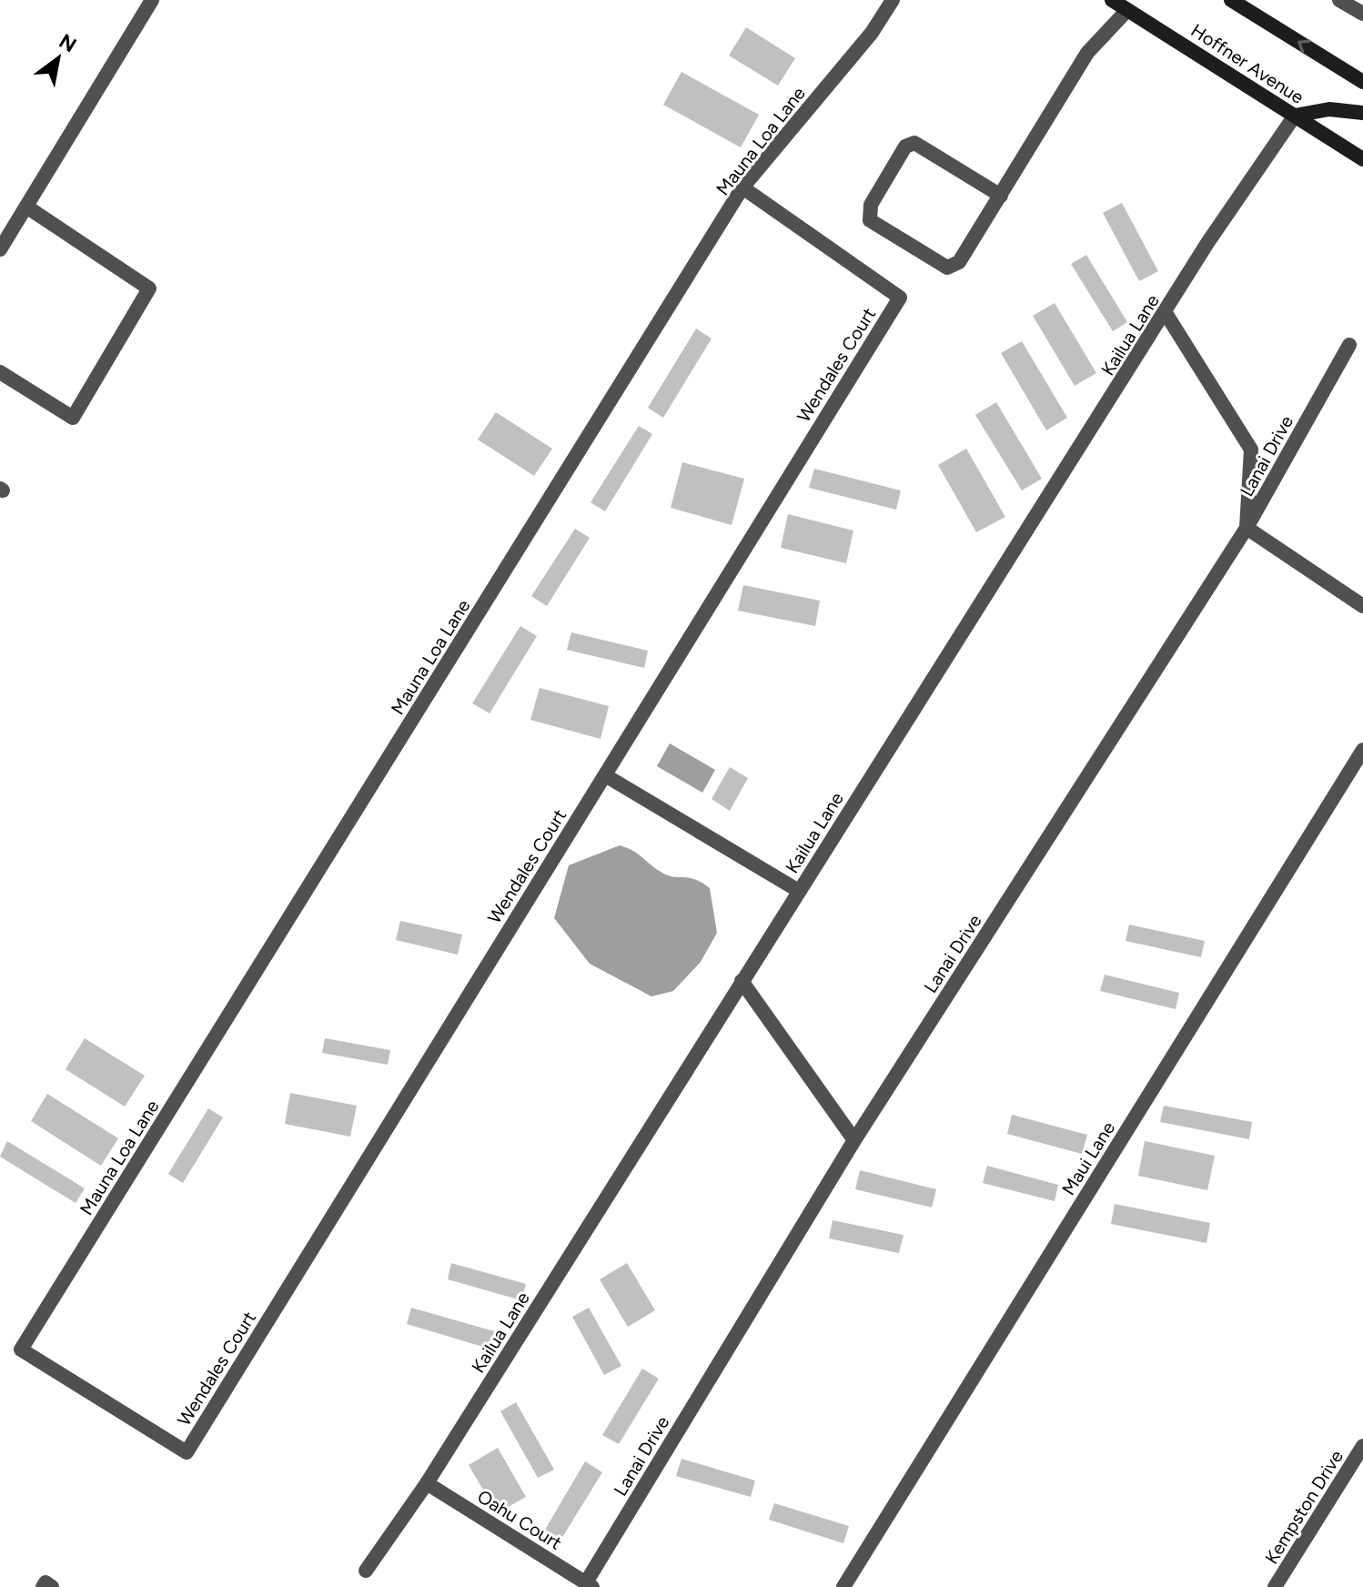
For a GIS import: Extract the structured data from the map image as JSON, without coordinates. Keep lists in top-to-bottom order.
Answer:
{
  "streets": {
    "main road": ["Hoffner Avenue"],
    "street": [
      "Mauna Loa Lane",
      "Kailua Lane",
      "Wendales Court",
      "Lanai Drive",
      "Maui Lane",
      "Kempston Drive",
      "Oahu Court"
    ]
  },
  "crossings": [
    ["Hoffner Avenue", "Kailua Lane"],
    ["Mauna Loa Lane", "Wendales Court"],
    ["Kailua Lane", "Oahu Court"],
    ["Lanai Drive", "Oahu Court"]
  ],
  "north": "top right"
}
